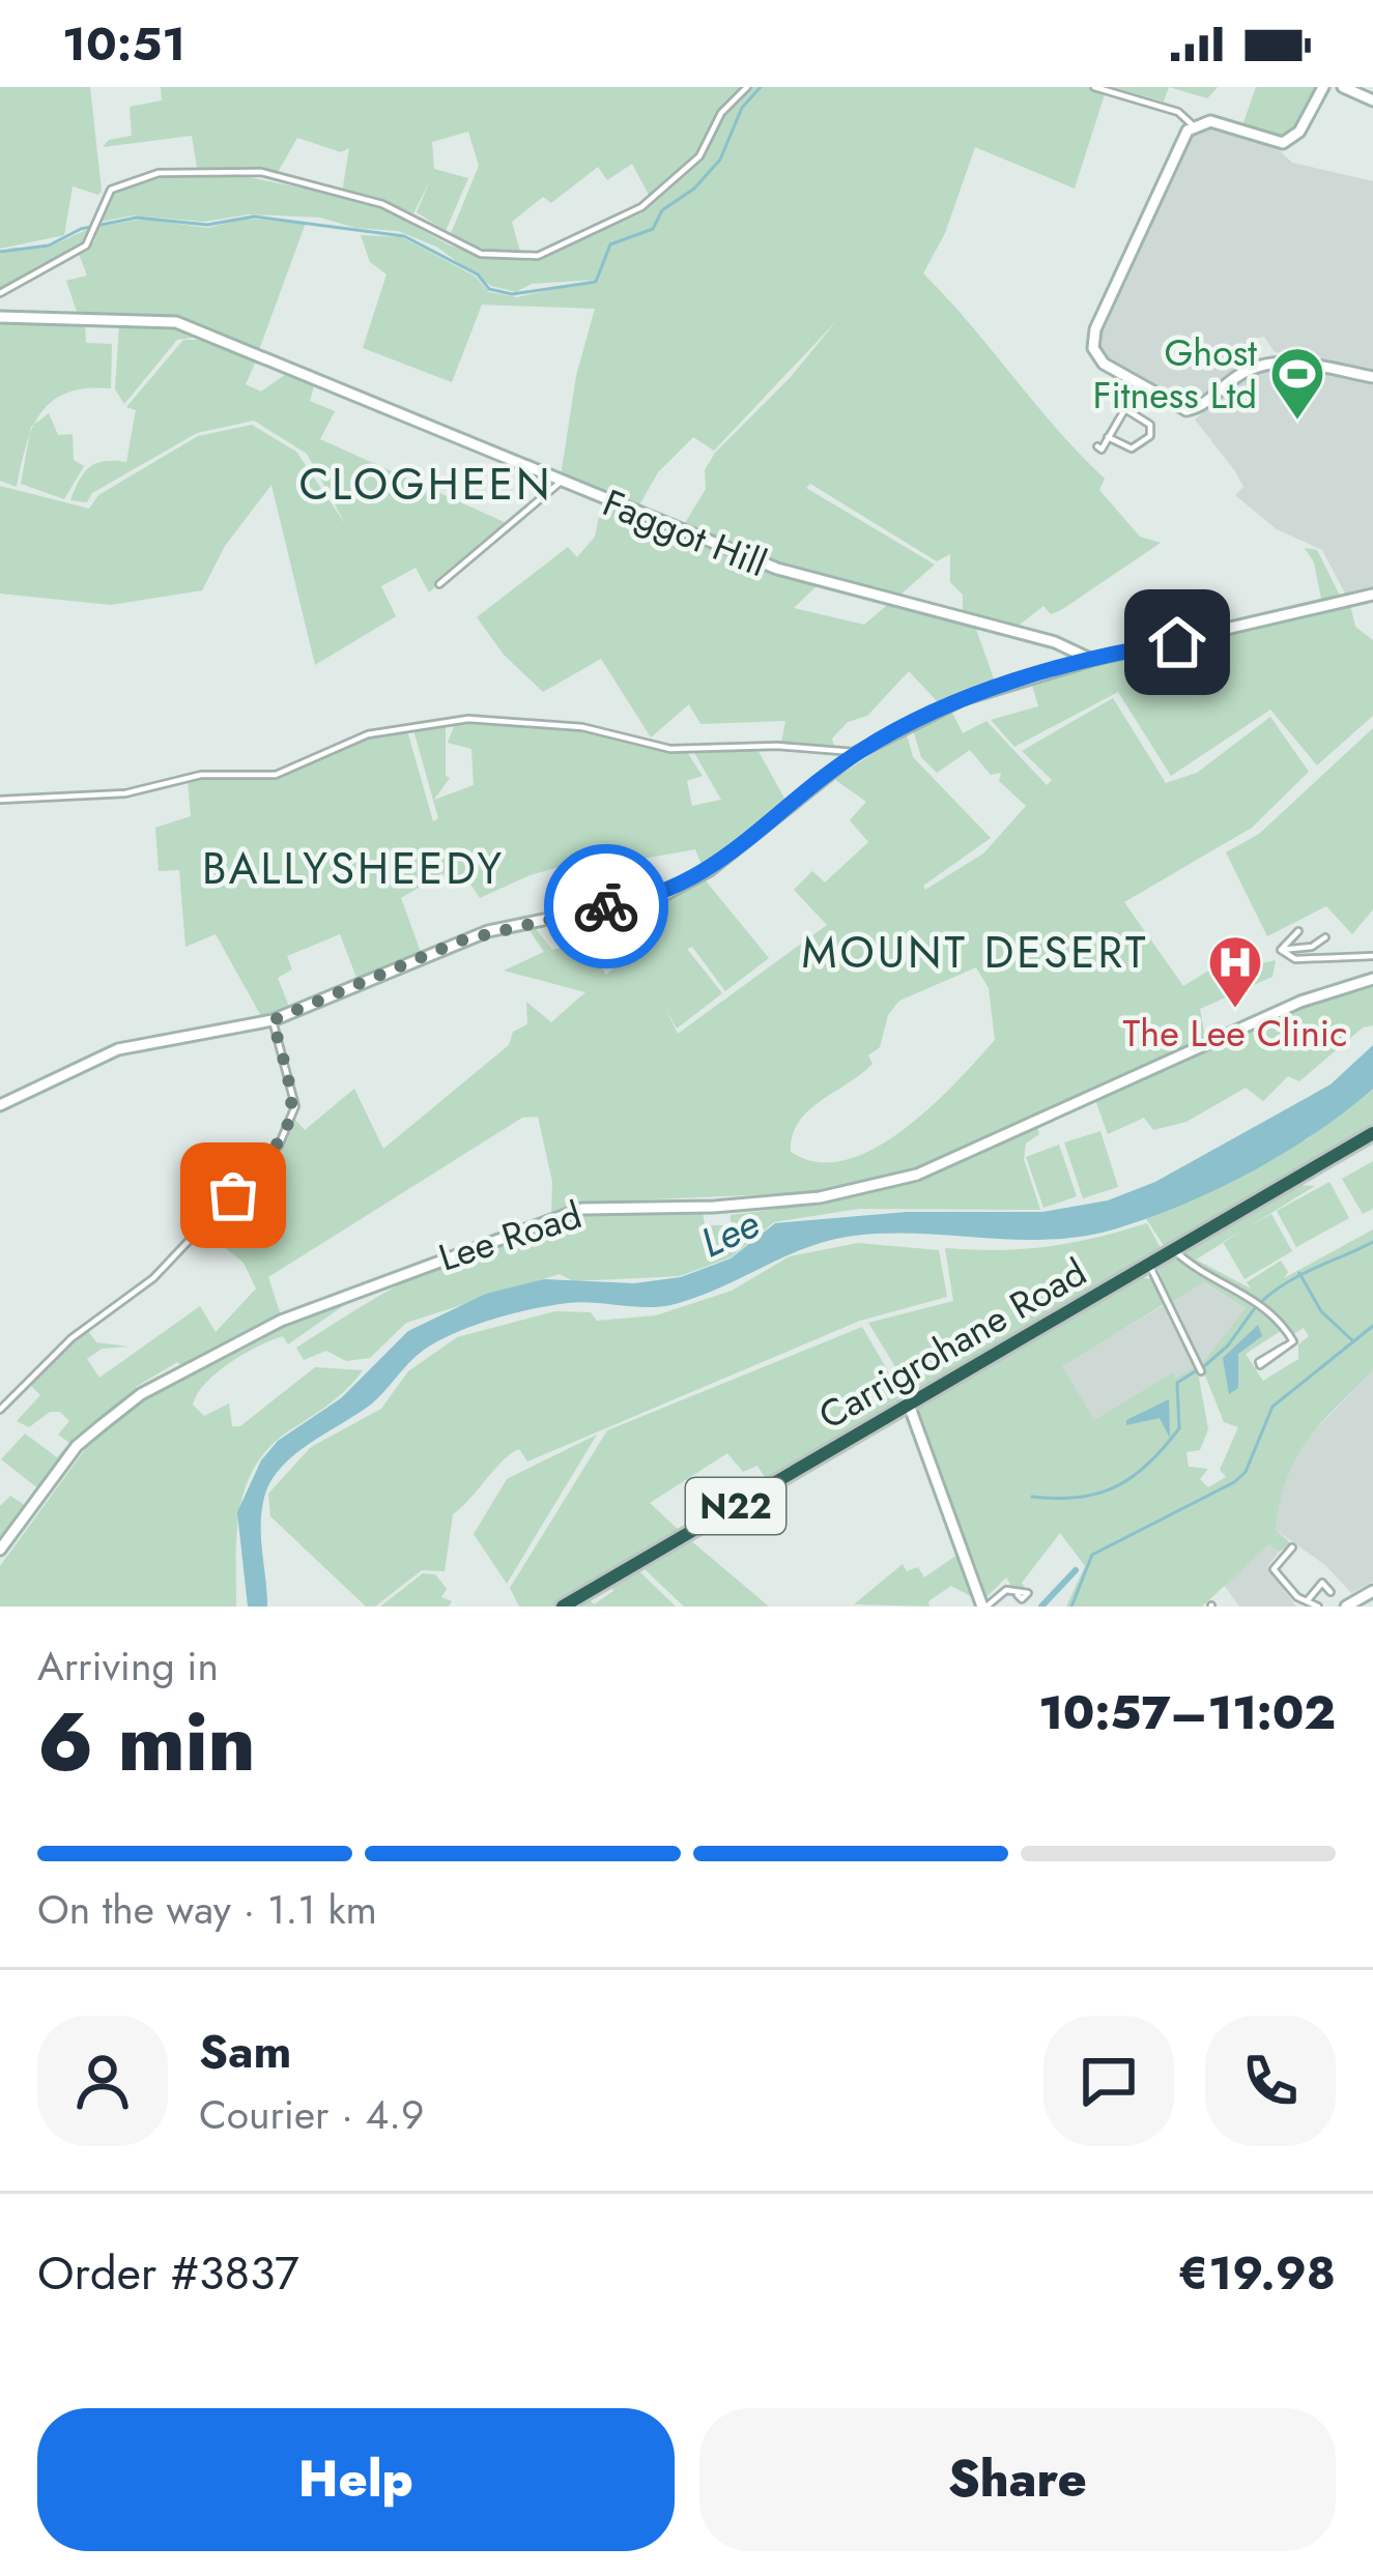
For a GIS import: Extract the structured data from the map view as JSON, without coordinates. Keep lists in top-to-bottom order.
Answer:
{
  "streets": {
    "highway": ["Carrigrohane Road", "N22"],
    "street": ["Faggot Hill", "Lee Road"]
  },
  "districts": ["CLOGHEEN", "BALLYSHEEDY", "MOUNT DESERT"],
  "water": ["Lee"],
  "places": {
    "sports": ["Ghost Fitness Ltd"],
    "hospital": ["The Lee Clinic"]
  },
  "page": {
    "status": "10:51",
    "heading": ["6 min", "Arriving in", "10:57–11:02"],
    "panel": [
      "Sam",
      "Courier · 4.9",
      "Order #3837",
      "€19.98"
    ],
    "bar": "On the way · 1.1 km",
    "buttons": ["Help", "Share"]
  }
}
